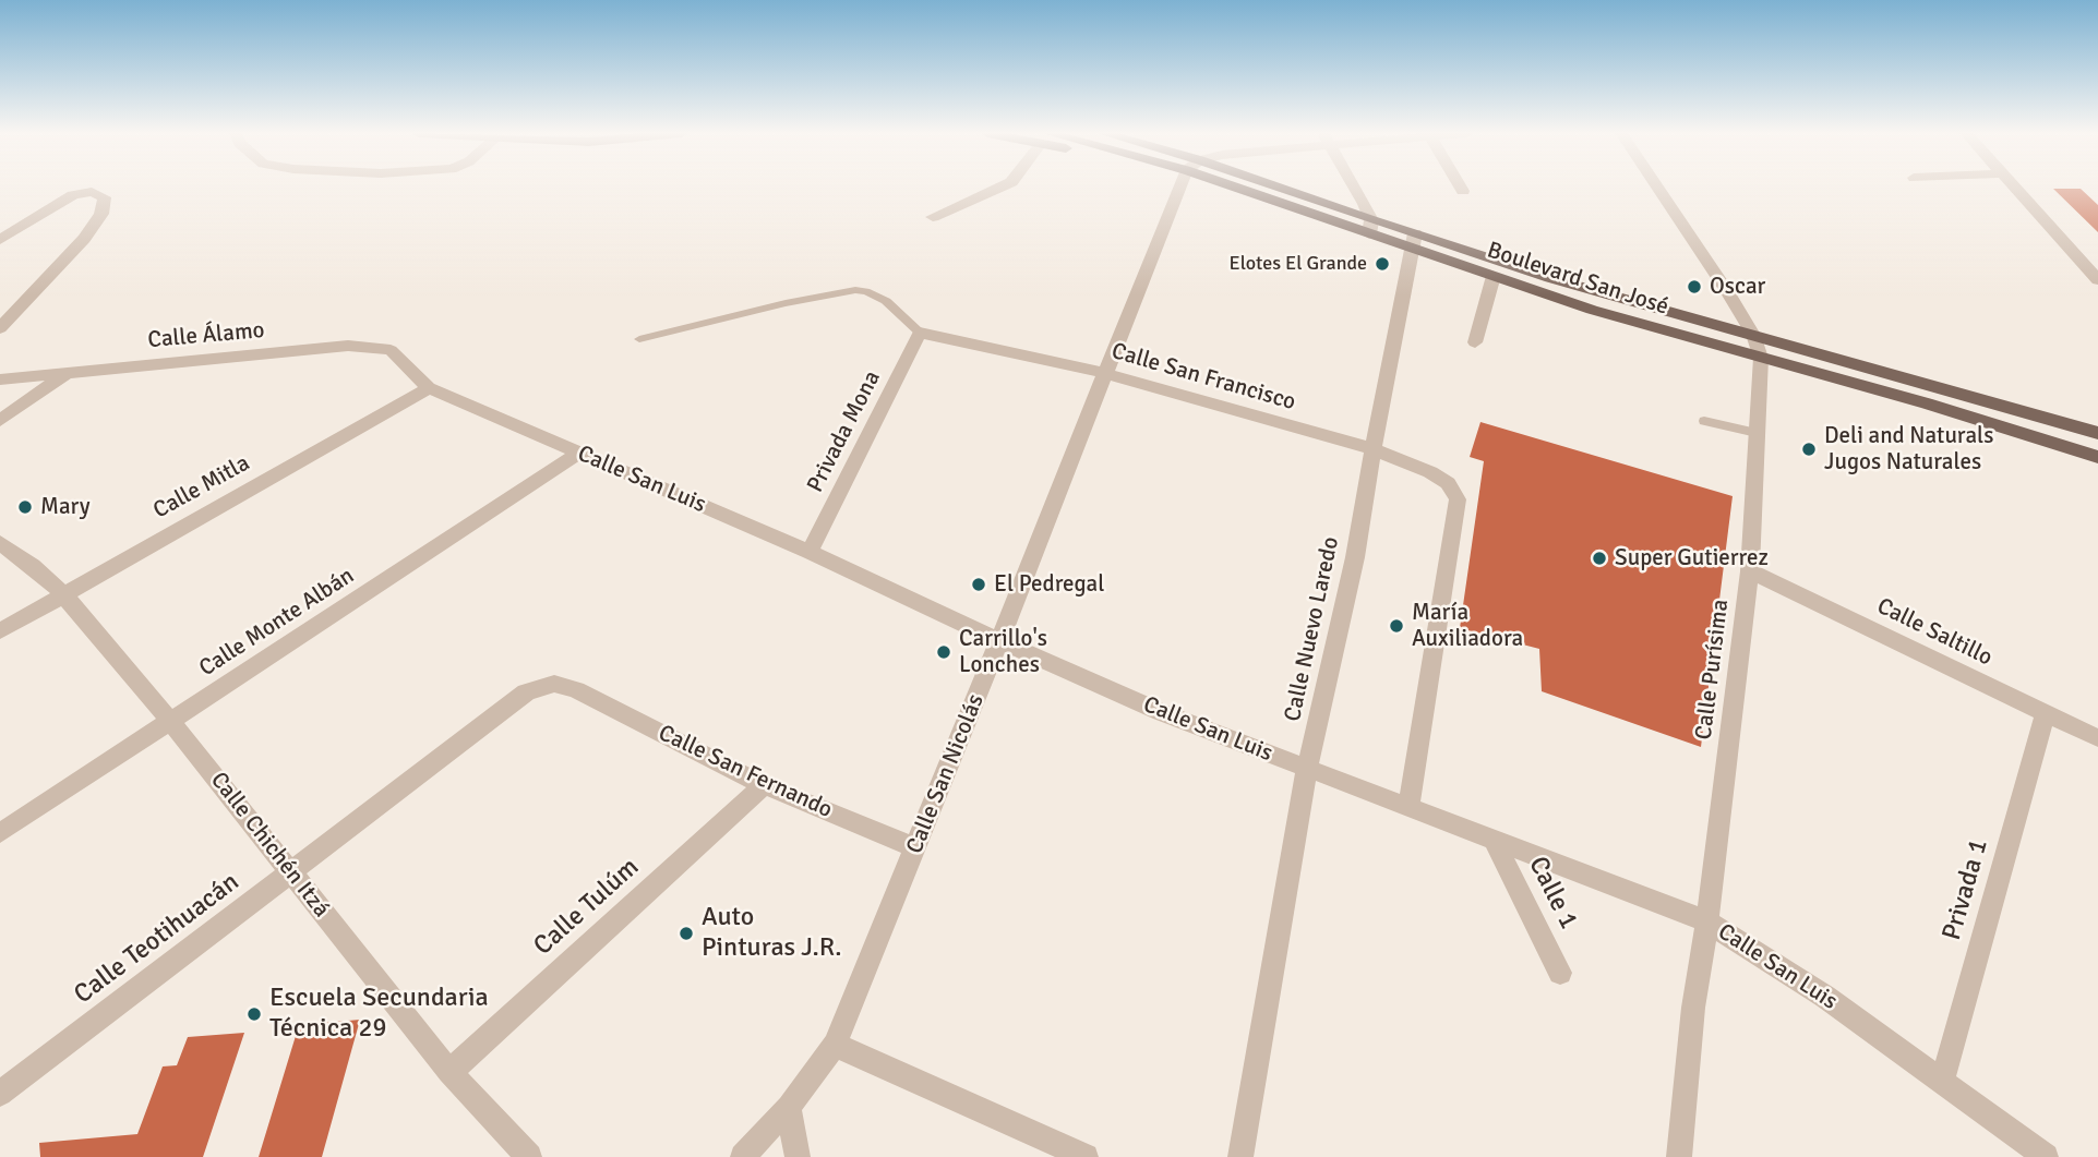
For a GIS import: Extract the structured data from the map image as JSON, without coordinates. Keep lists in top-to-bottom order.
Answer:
{
  "streets": {
    "main road": ["Boulevard San José"],
    "street": [
      "Calle Álamo",
      "Calle San Francisco",
      "Privada Mona",
      "Calle San Luis",
      "Calle Mitla",
      "Calle Monte Albán",
      "Calle Nuevo Laredo",
      "Calle Saltillo",
      "Calle Purísima",
      "Calle San Fernando",
      "Calle San Nicolás",
      "Calle Chichén Itzá",
      "Privada 1",
      "Calle 1",
      "Calle Tulúm",
      "Calle Teotihuacán"
    ]
  },
  "crossings": [
    ["Boulevard San José", "Calle Nuevo Laredo"],
    ["Boulevard San José", "Calle Purísima"],
    ["Calle Álamo", "Calle San Luis"],
    ["Calle San Francisco", "Privada Mona"],
    ["Calle San Francisco", "Calle San Luis"],
    ["Calle San Francisco", "Calle Nuevo Laredo"],
    ["Calle San Francisco", "Calle San Nicolás"],
    ["Privada Mona", "Calle San Luis"],
    ["Calle San Luis", "Calle Mitla"],
    ["Calle San Luis", "Calle Monte Albán"],
    ["Calle San Luis", "Calle Nuevo Laredo"],
    ["Calle San Luis", "Calle Purísima"],
    ["Calle San Luis", "Calle San Nicolás"],
    ["Calle San Luis", "Privada 1"],
    ["Calle San Luis", "Calle 1"],
    ["Calle Mitla", "Calle Chichén Itzá"],
    ["Calle Monte Albán", "Calle Chichén Itzá"],
    ["Calle Saltillo", "Calle Purísima"],
    ["Calle Saltillo", "Privada 1"],
    ["Calle San Fernando", "Calle San Nicolás"],
    ["Calle San Fernando", "Calle Tulúm"],
    ["Calle San Fernando", "Calle Teotihuacán"],
    ["Calle Chichén Itzá", "Calle Tulúm"],
    ["Calle Chichén Itzá", "Calle Teotihuacán"]
  ],
  "places": [
    "Elotes El Grande",
    "Oscar",
    "Deli and Naturals Jugos Naturales",
    "Mary",
    "Super Gutierrez",
    "El Pedregal",
    "María Auxiliadora",
    "Carrillo's Lonches",
    "Auto Pinturas J.R.",
    "Escuela Secundaria Técnica 29"
  ]
}
